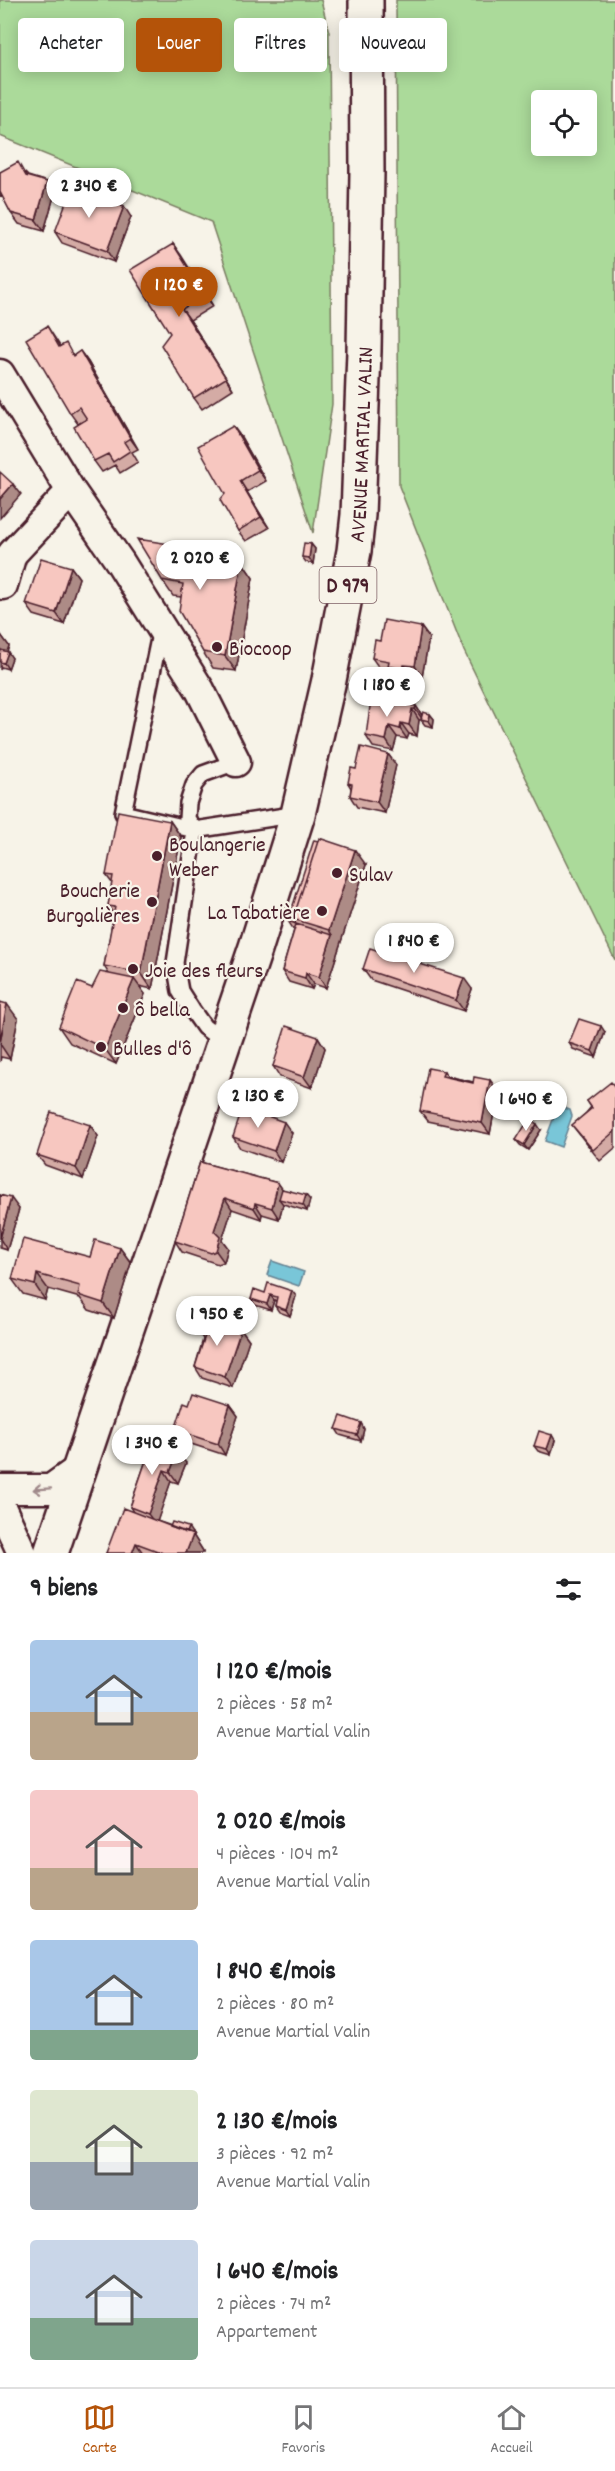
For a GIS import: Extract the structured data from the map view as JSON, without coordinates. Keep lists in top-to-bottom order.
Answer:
{
  "streets": {
    "main road": ["AVENUE MARTIAL VALIN", "D 979"]
  },
  "crossings": [
    ["AVENUE MARTIAL VALIN", "D 979"]
  ],
  "places": [
    "Biocoop",
    "Boulangerie Weber",
    "Sulav",
    "Boucherie Burgalières",
    "La Tabatière",
    "Joie des fleurs",
    "ô bella",
    "Bulles d'ô"
  ],
  "page": {
    "chip": [
      "Acheter",
      "Louer",
      "Filtres",
      "Nouveau"
    ],
    "price": [
      "2 340 €",
      "1 120 €",
      "2 020 €",
      "1 180 €",
      "1 840 €",
      "2 130 €",
      "1 640 €",
      "1 950 €",
      "1 340 €"
    ],
    "heading": "9 biens",
    "list": [
      {
        "name": "1 120 €/mois",
        "note": "2 pièces · 58 m² · Avenue Martial Valin"
      },
      {
        "name": "2 020 €/mois",
        "note": "4 pièces · 104 m² · Avenue Martial Valin"
      },
      {
        "name": "1 840 €/mois",
        "note": "2 pièces · 80 m² · Avenue Martial Valin"
      },
      {
        "name": "2 130 €/mois",
        "note": "3 pièces · 92 m² · Avenue Martial Valin"
      },
      {
        "name": "1 640 €/mois",
        "note": "2 pièces · 74 m² · Appartement"
      }
    ],
    "tabs": ["Carte", "Favoris", "Accueil"]
  }
}
